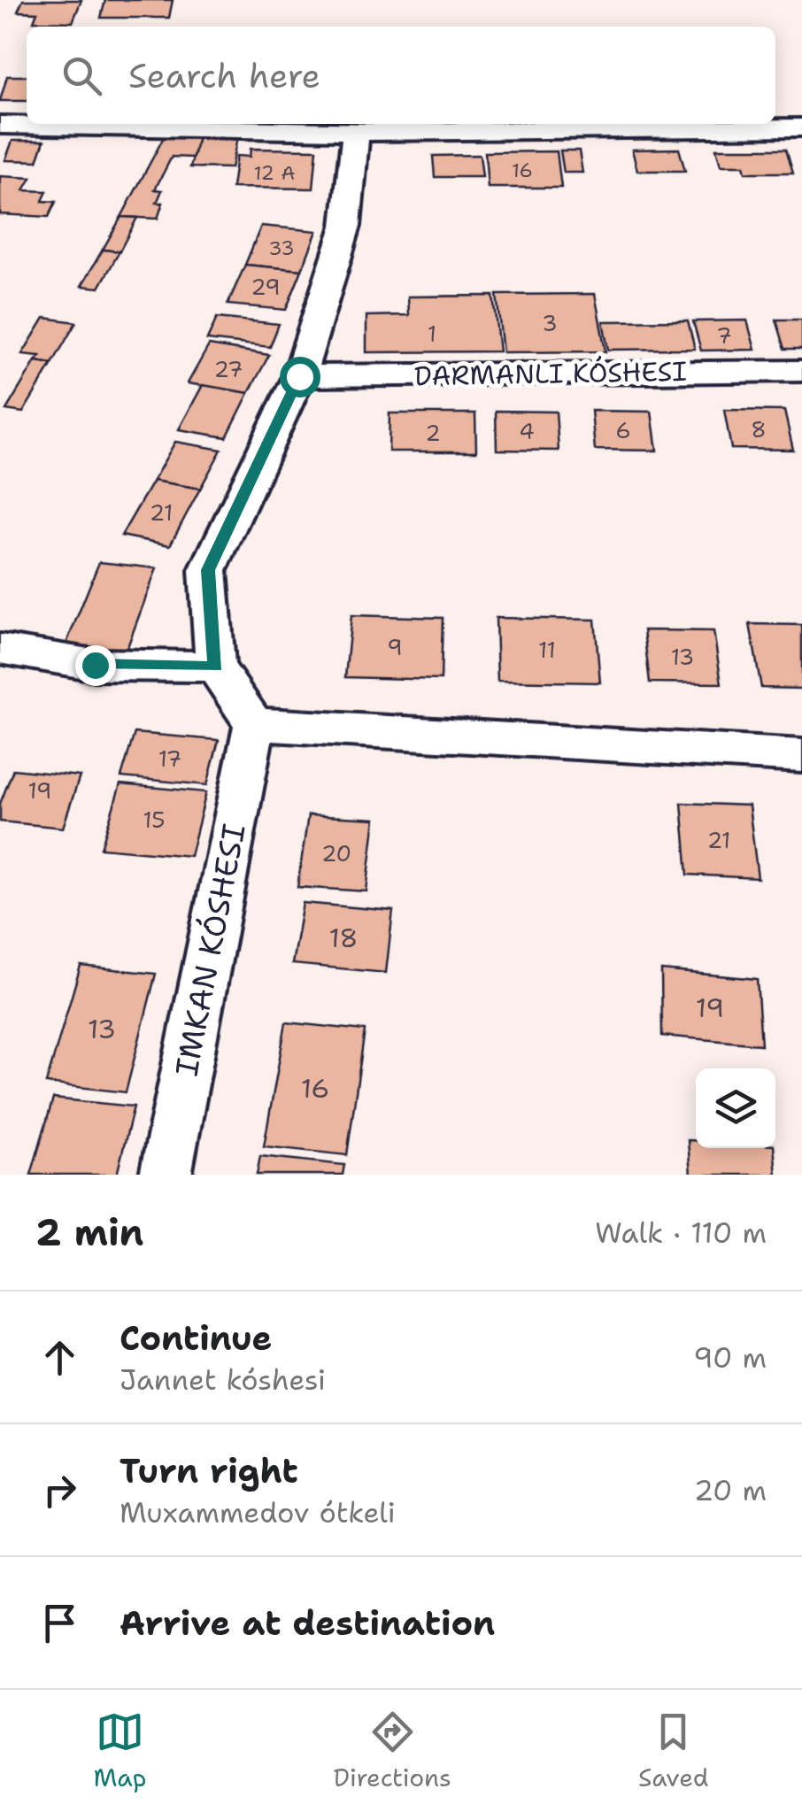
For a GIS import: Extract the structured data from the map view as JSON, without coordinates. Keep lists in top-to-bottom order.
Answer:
{
  "streets": {
    "street": ["IMKAN KÓSHESI"]
  },
  "house_numbers": [
    "16",
    "12 А",
    "33",
    "29",
    "3",
    "1",
    "7",
    "27",
    "8",
    "6",
    "4",
    "2",
    "21",
    "9",
    "11",
    "13",
    "17",
    "19",
    "15",
    "21",
    "20",
    "18",
    "19",
    "13",
    "16"
  ],
  "page": {
    "search": "Search here",
    "heading": ["2 min", "Walk · 110 m"],
    "list": [
      ["Continue", "Jannet kóshesi", "90 m"],
      ["Turn right", "Muxammedov ótkeli", "20 m"],
      "Arrive at destination"
    ],
    "nav": ["Map", "Directions", "Saved"]
  }
}
